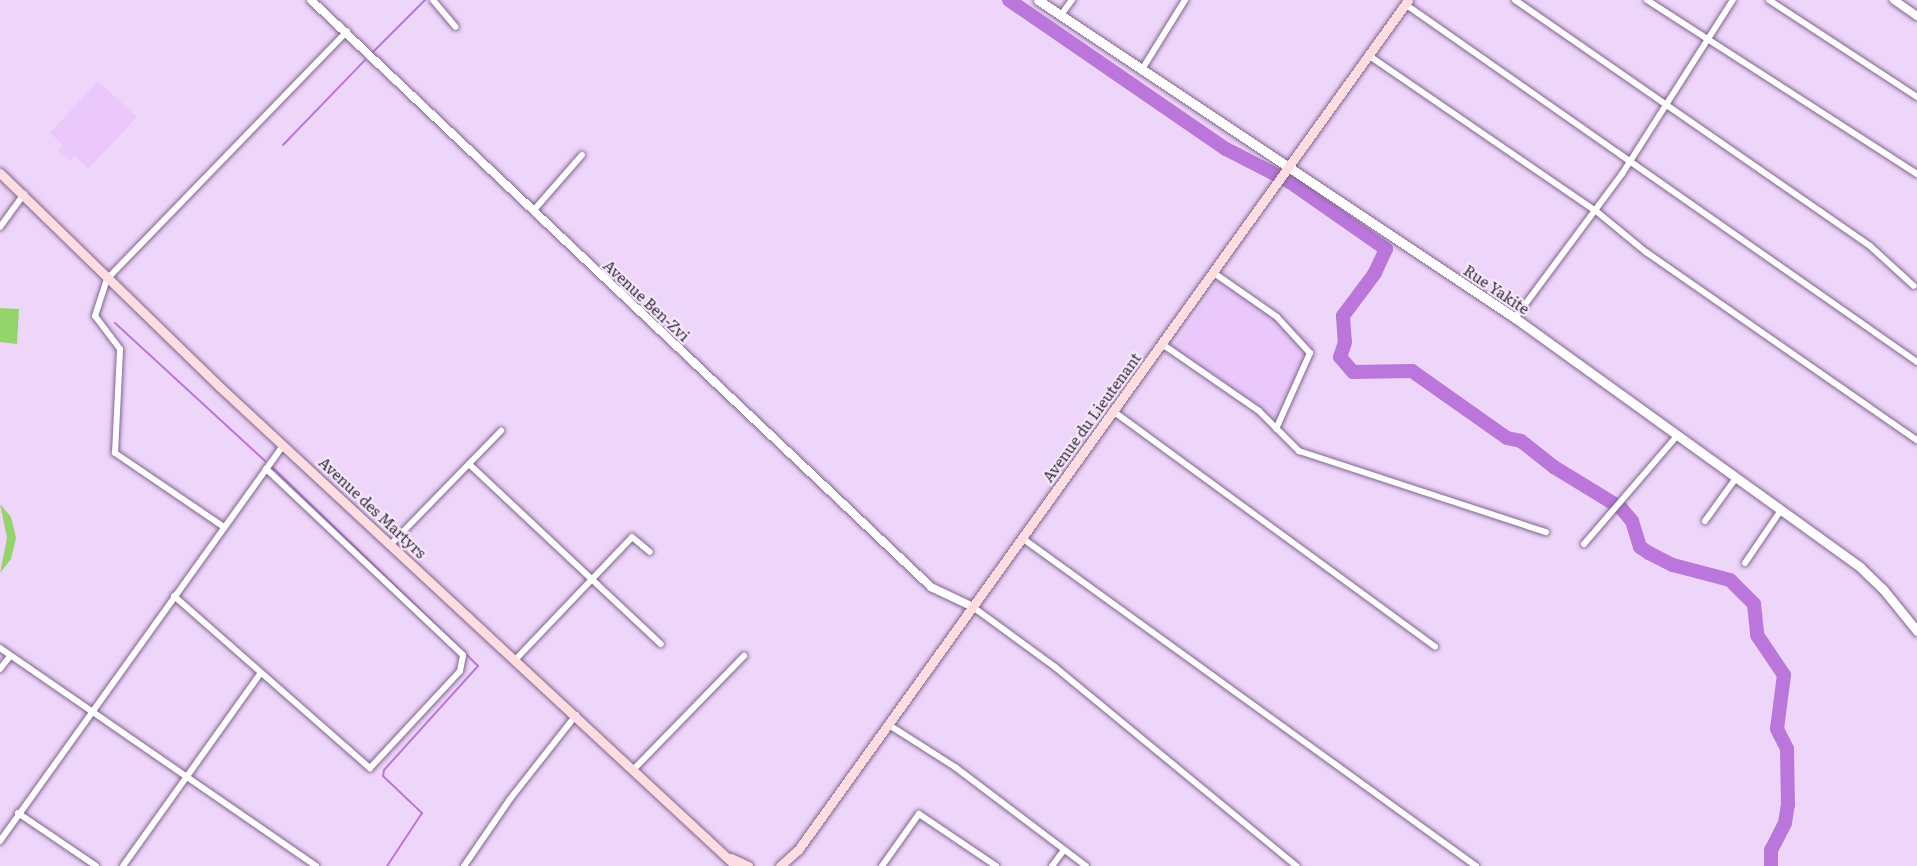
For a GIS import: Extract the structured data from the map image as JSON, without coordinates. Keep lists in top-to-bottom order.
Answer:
{
  "streets": {
    "main road": ["Rue Yakite", "Avenue du Lieutenant", "Avenue des Martyrs"],
    "street": ["Avenue Ben-Zvi"]
  },
  "crossings": [
    ["Rue Yakite", "Avenue du Lieutenant"],
    ["Avenue Ben-Zvi", "Avenue du Lieutenant"]
  ]
}
